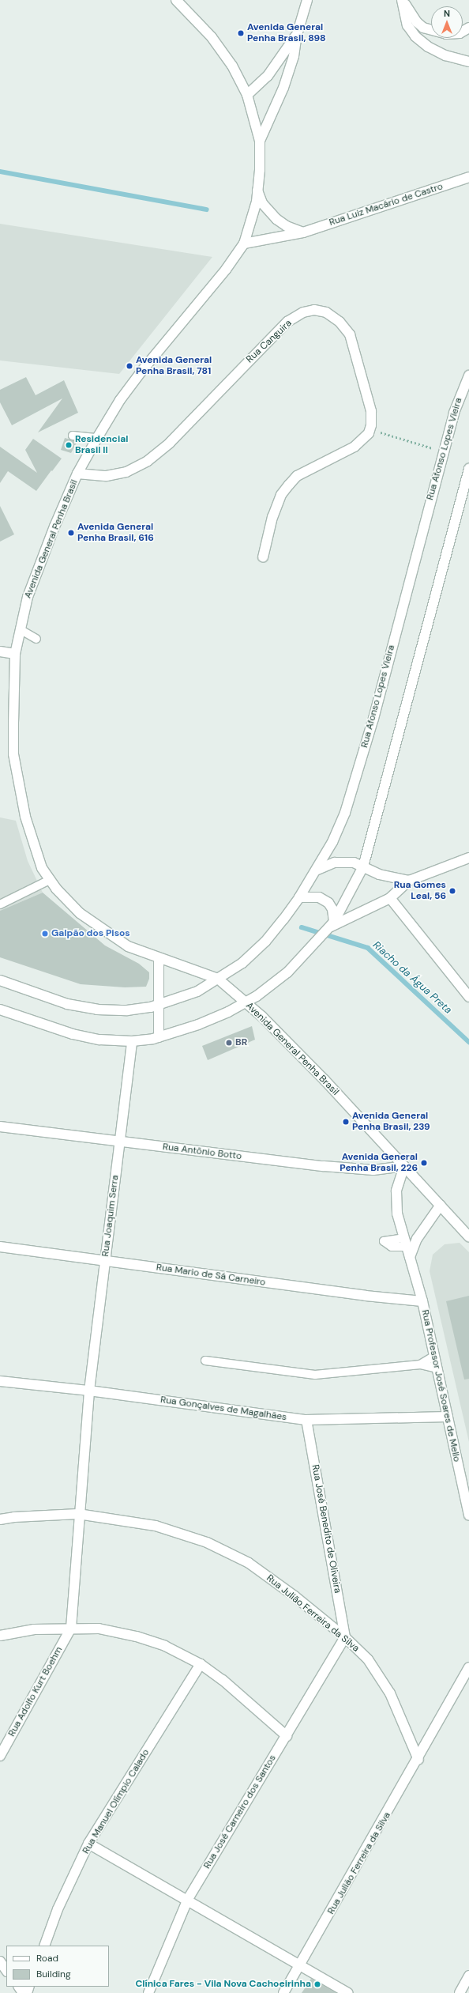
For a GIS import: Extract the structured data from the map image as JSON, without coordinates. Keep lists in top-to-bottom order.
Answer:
{
  "streets": {
    "street": [
      "Rua Luiz Macário de Castro",
      "Rua Canguira",
      "Rua Afonso Lopes Vieira",
      "Avenida General Penha Brasil",
      "Rua Antônio Botto",
      "Rua Joaquim Serra",
      "Rua Mario de Sá Carneiro",
      "Rua Professor José Soares de Mello",
      "Rua Gonçalves de Magalhães",
      "Rua José Benedito de Oliveira",
      "Rua Julião Ferreira da Silva",
      "Rua Adolfo Kurt Boehm",
      "Rua Manuel Olímpio Calado",
      "Rua José Carneiro dos Santos"
    ]
  },
  "crossings": [
    ["Rua Luiz Macário de Castro", "Avenida General Penha Brasil"],
    ["Rua Canguira", "Avenida General Penha Brasil"],
    ["Rua Afonso Lopes Vieira", "Avenida General Penha Brasil"],
    ["Avenida General Penha Brasil", "Rua Antônio Botto"],
    ["Avenida General Penha Brasil", "Rua Professor José Soares de Mello"],
    ["Rua Antônio Botto", "Rua Joaquim Serra"],
    ["Rua Antônio Botto", "Rua Professor José Soares de Mello"],
    ["Rua Joaquim Serra", "Rua Mario de Sá Carneiro"],
    ["Rua Joaquim Serra", "Rua Gonçalves de Magalhães"],
    ["Rua Joaquim Serra", "Rua Julião Ferreira da Silva"],
    ["Rua Joaquim Serra", "Rua Adolfo Kurt Boehm"],
    ["Rua Mario de Sá Carneiro", "Rua Professor José Soares de Mello"],
    ["Rua Professor José Soares de Mello", "Rua Gonçalves de Magalhães"],
    ["Rua Gonçalves de Magalhães", "Rua José Benedito de Oliveira"],
    ["Rua José Benedito de Oliveira", "Rua Julião Ferreira da Silva"],
    ["Rua José Benedito de Oliveira", "Rua José Carneiro dos Santos"],
    ["Rua Julião Ferreira da Silva", "Rua José Carneiro dos Santos"]
  ],
  "water": ["Riacho da Água Preta"],
  "places": [
    "Avenida General Penha Brasil, 898",
    "Avenida General Penha Brasil, 781",
    "Residencial Brasil ll",
    "Avenida General Penha Brasil, 616",
    "Rua Gomes Leal, 56",
    "Galpão dos Pisos",
    "BR",
    "Avenida General Penha Brasil, 239",
    "Avenida General Penha Brasil, 226",
    "Clínica Fares - Vila Nova Cachoeirinha"
  ],
  "legend": ["Road", "Building"],
  "north": "top"
}
